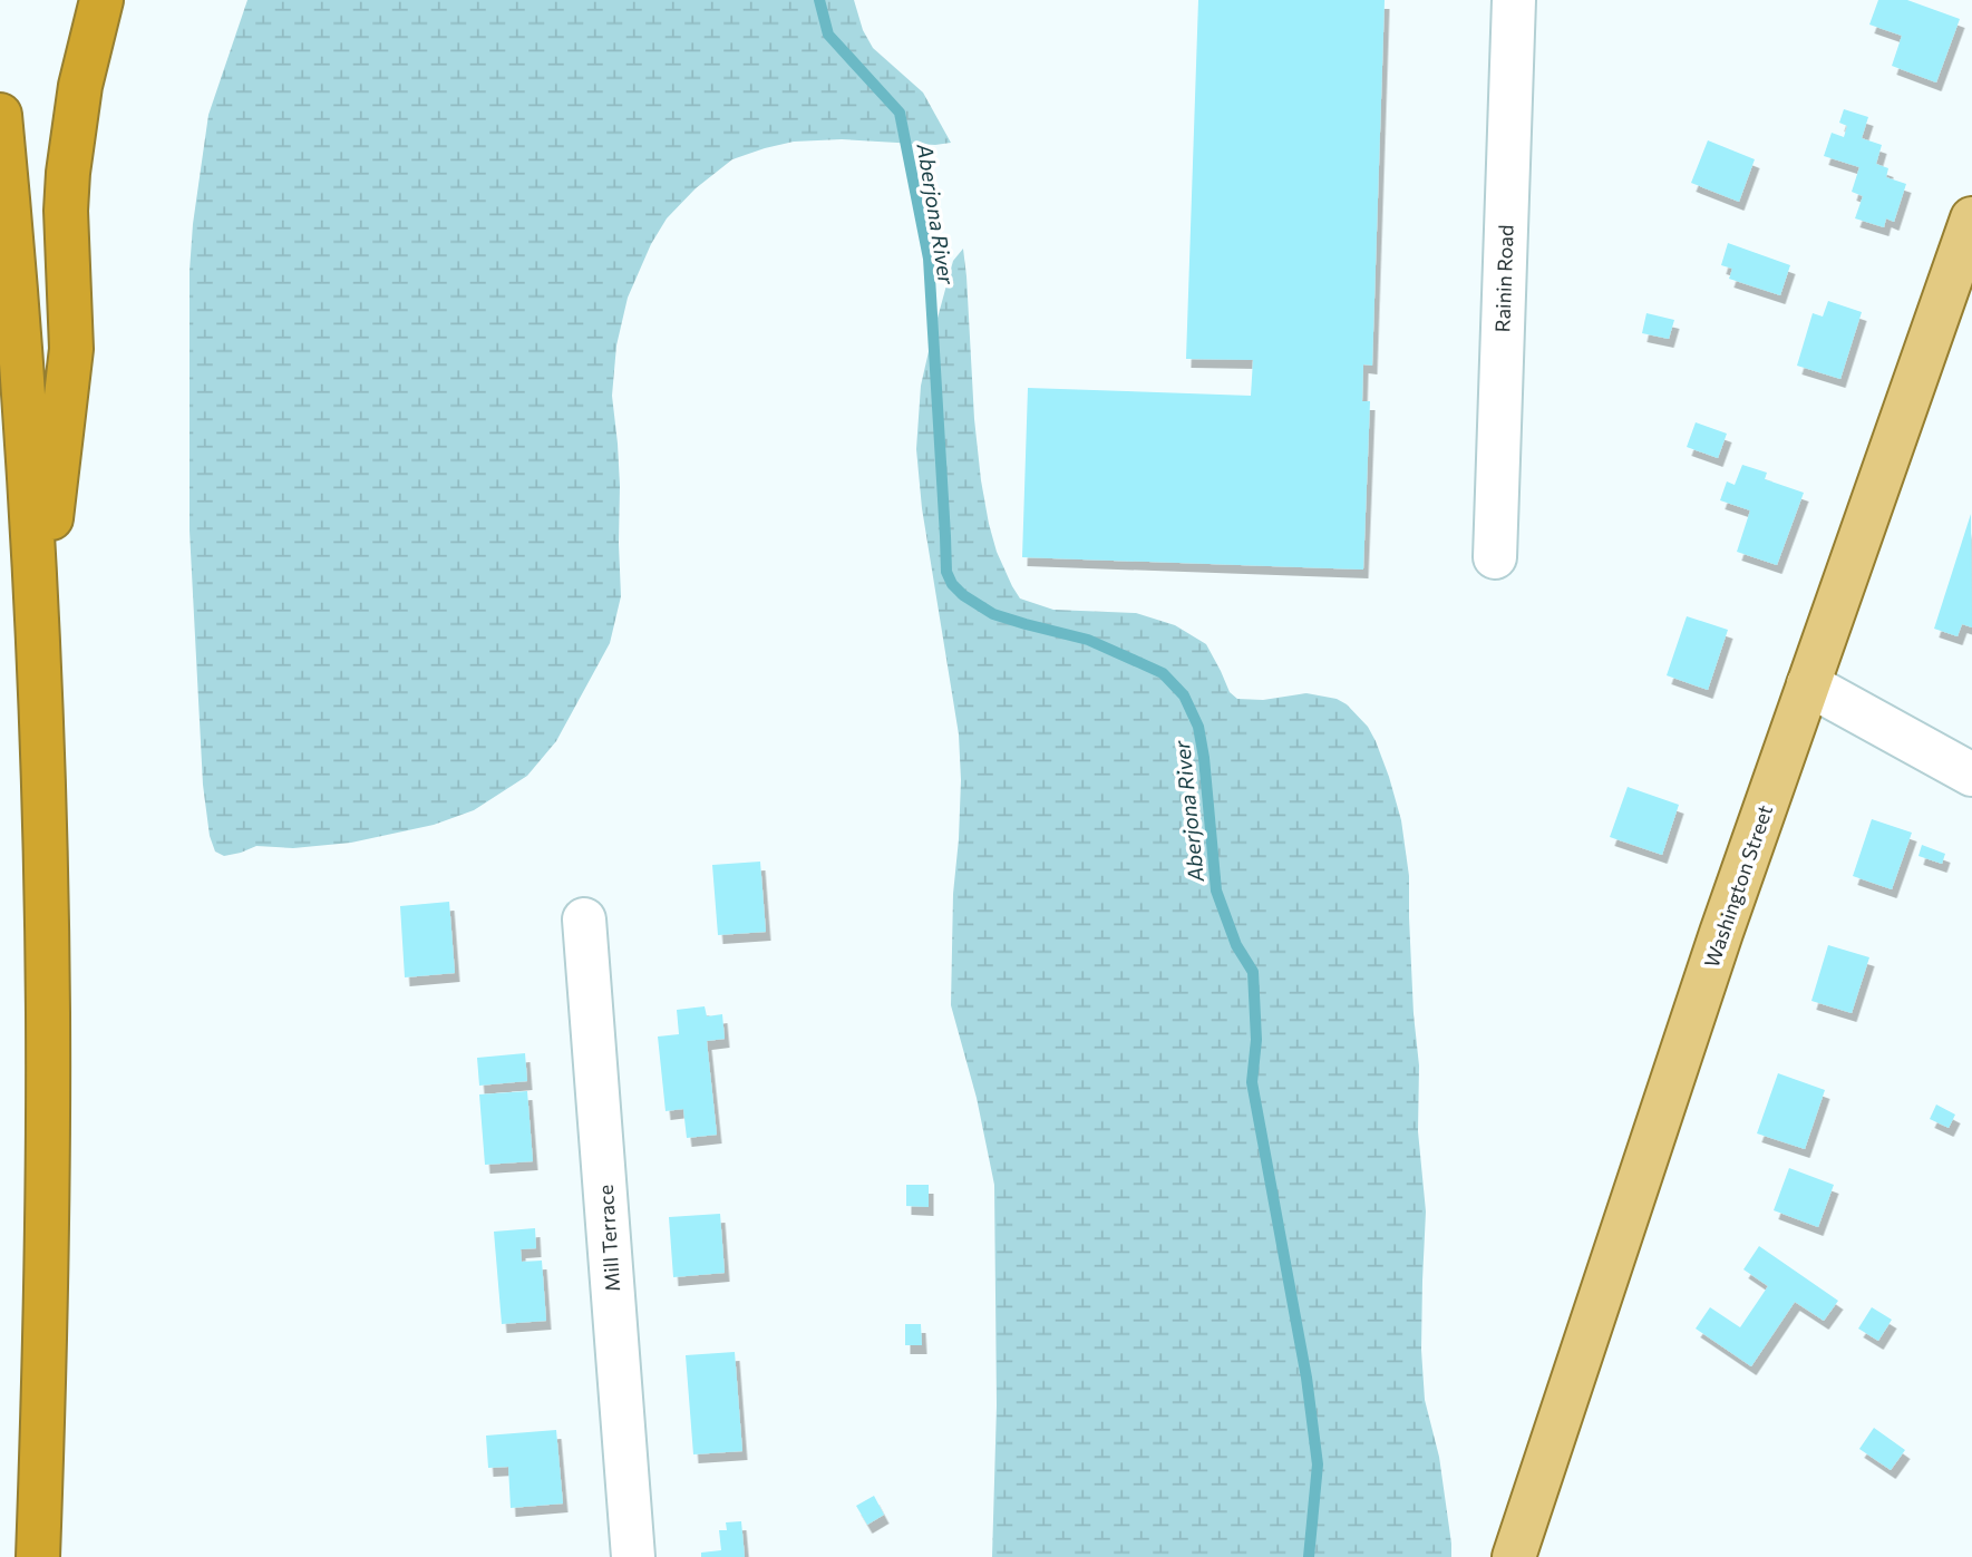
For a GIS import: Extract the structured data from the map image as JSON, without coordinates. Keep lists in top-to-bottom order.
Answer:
{
  "streets": {
    "main road": ["Washington Street"],
    "street": ["Rainin Road", "Mill Terrace"]
  },
  "water": ["Aberjona River"]
}
